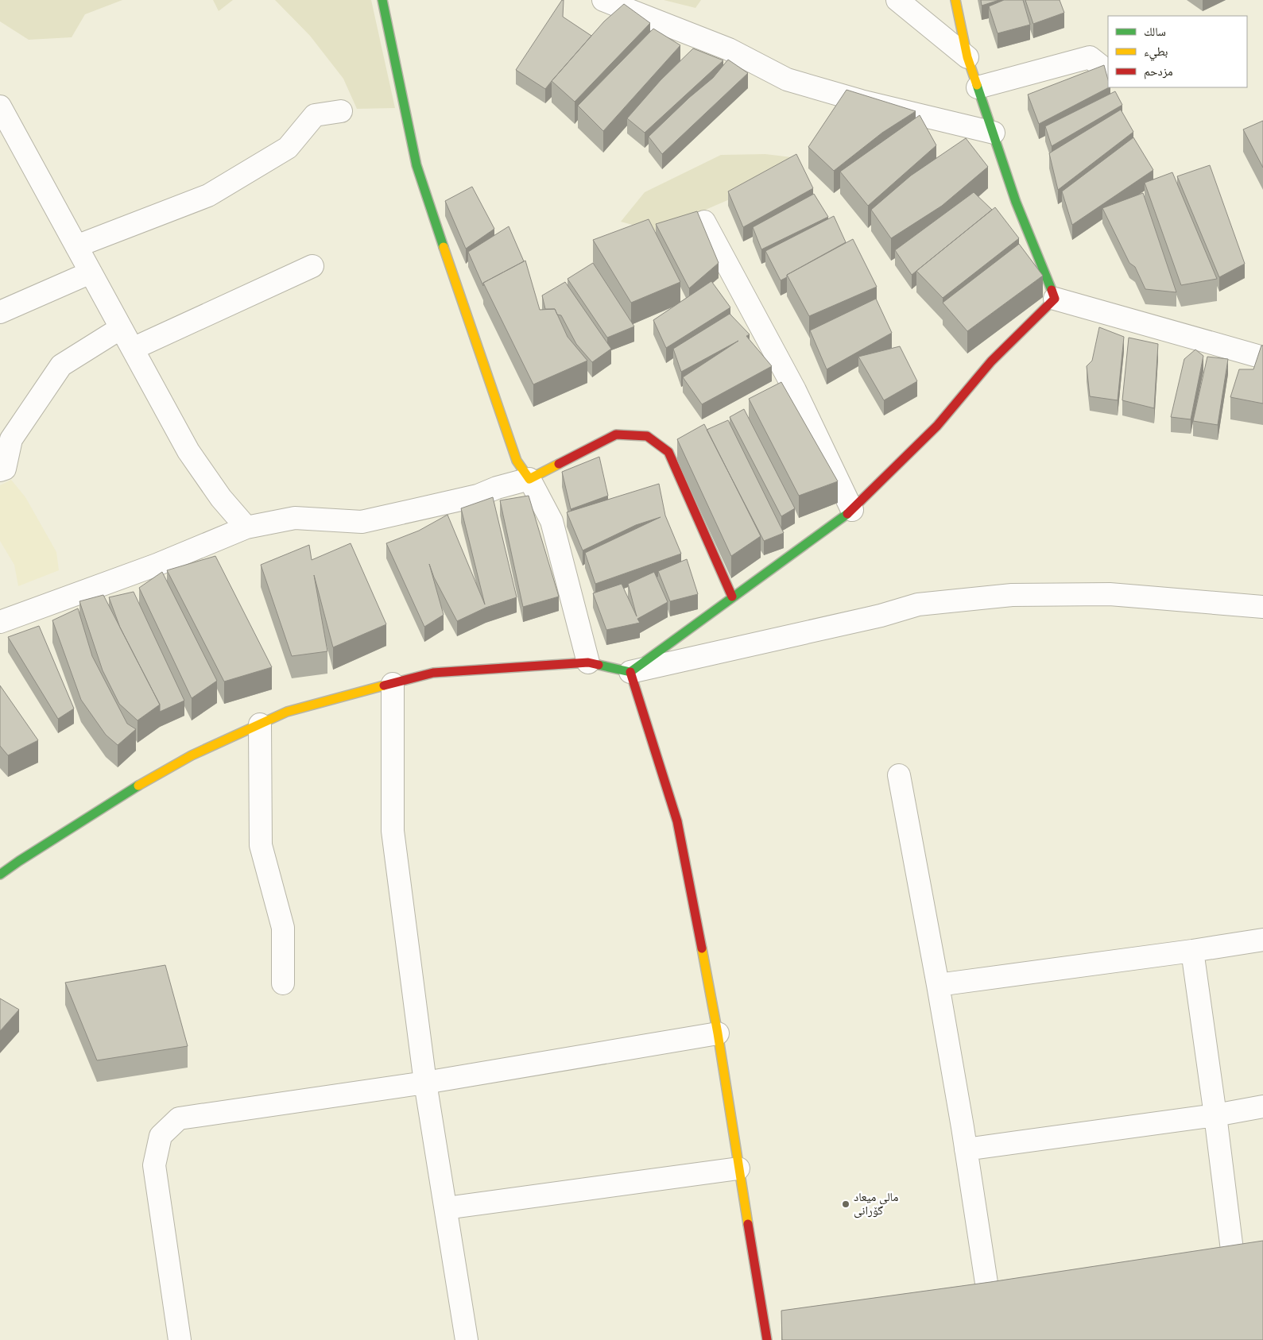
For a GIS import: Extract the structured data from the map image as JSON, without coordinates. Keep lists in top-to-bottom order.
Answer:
{
  "places": ["مالی میعاد گۆرانی"],
  "legend": ["سالك", "بطيء", "مزدحم"]
}
